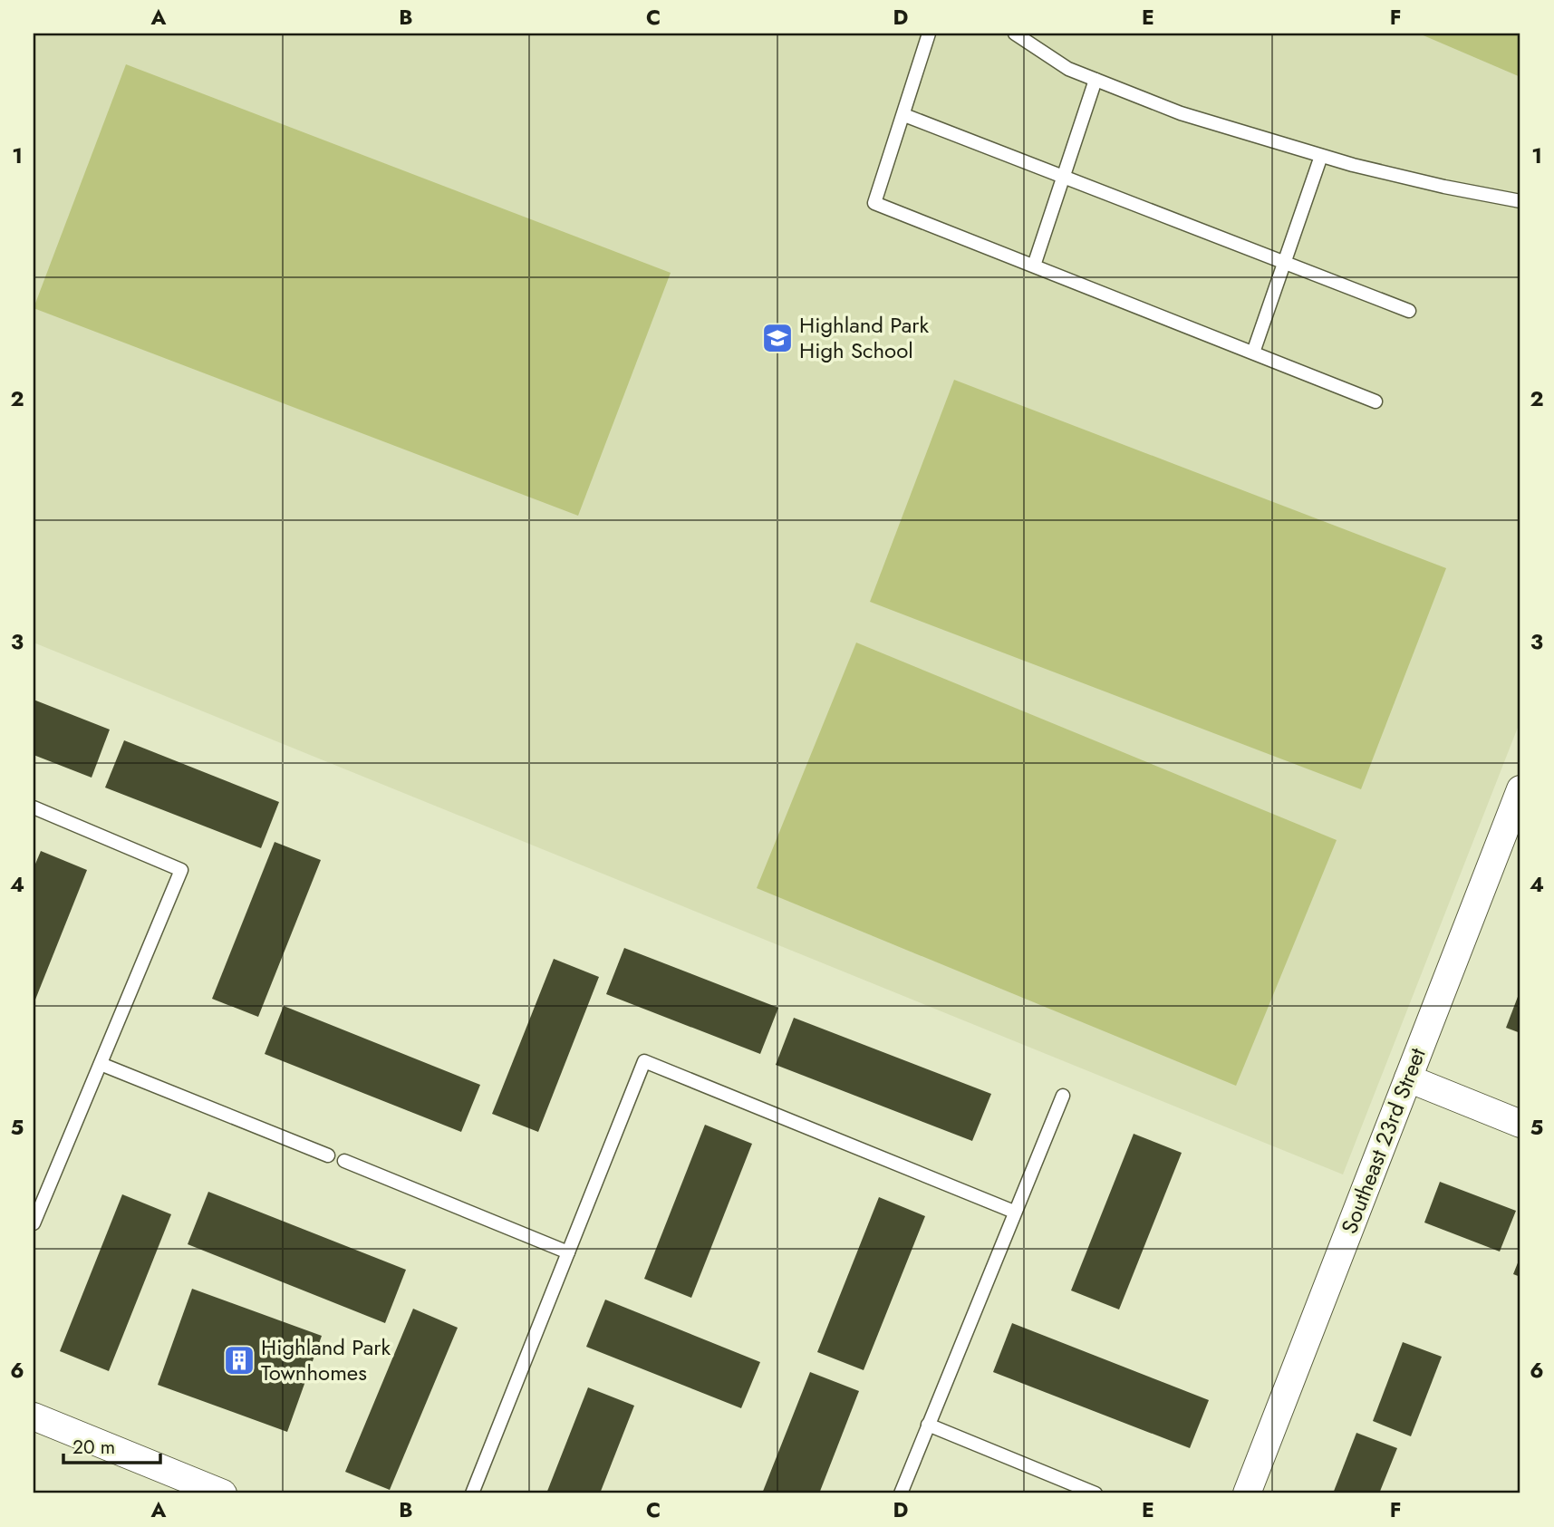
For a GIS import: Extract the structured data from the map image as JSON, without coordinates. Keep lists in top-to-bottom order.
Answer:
{
  "streets": {
    "street": ["Southeast 23rd Street"]
  },
  "places": {
    "school or university": ["Highland Park High School"],
    "building": ["Highland Park Townhomes"]
  },
  "scale_bar": "20 m",
  "grid": {
    "columns": [
      "A",
      "B",
      "C",
      "D",
      "E",
      "F"
    ],
    "rows": [
      "1",
      "2",
      "3",
      "4",
      "5",
      "6"
    ]
  }
}
